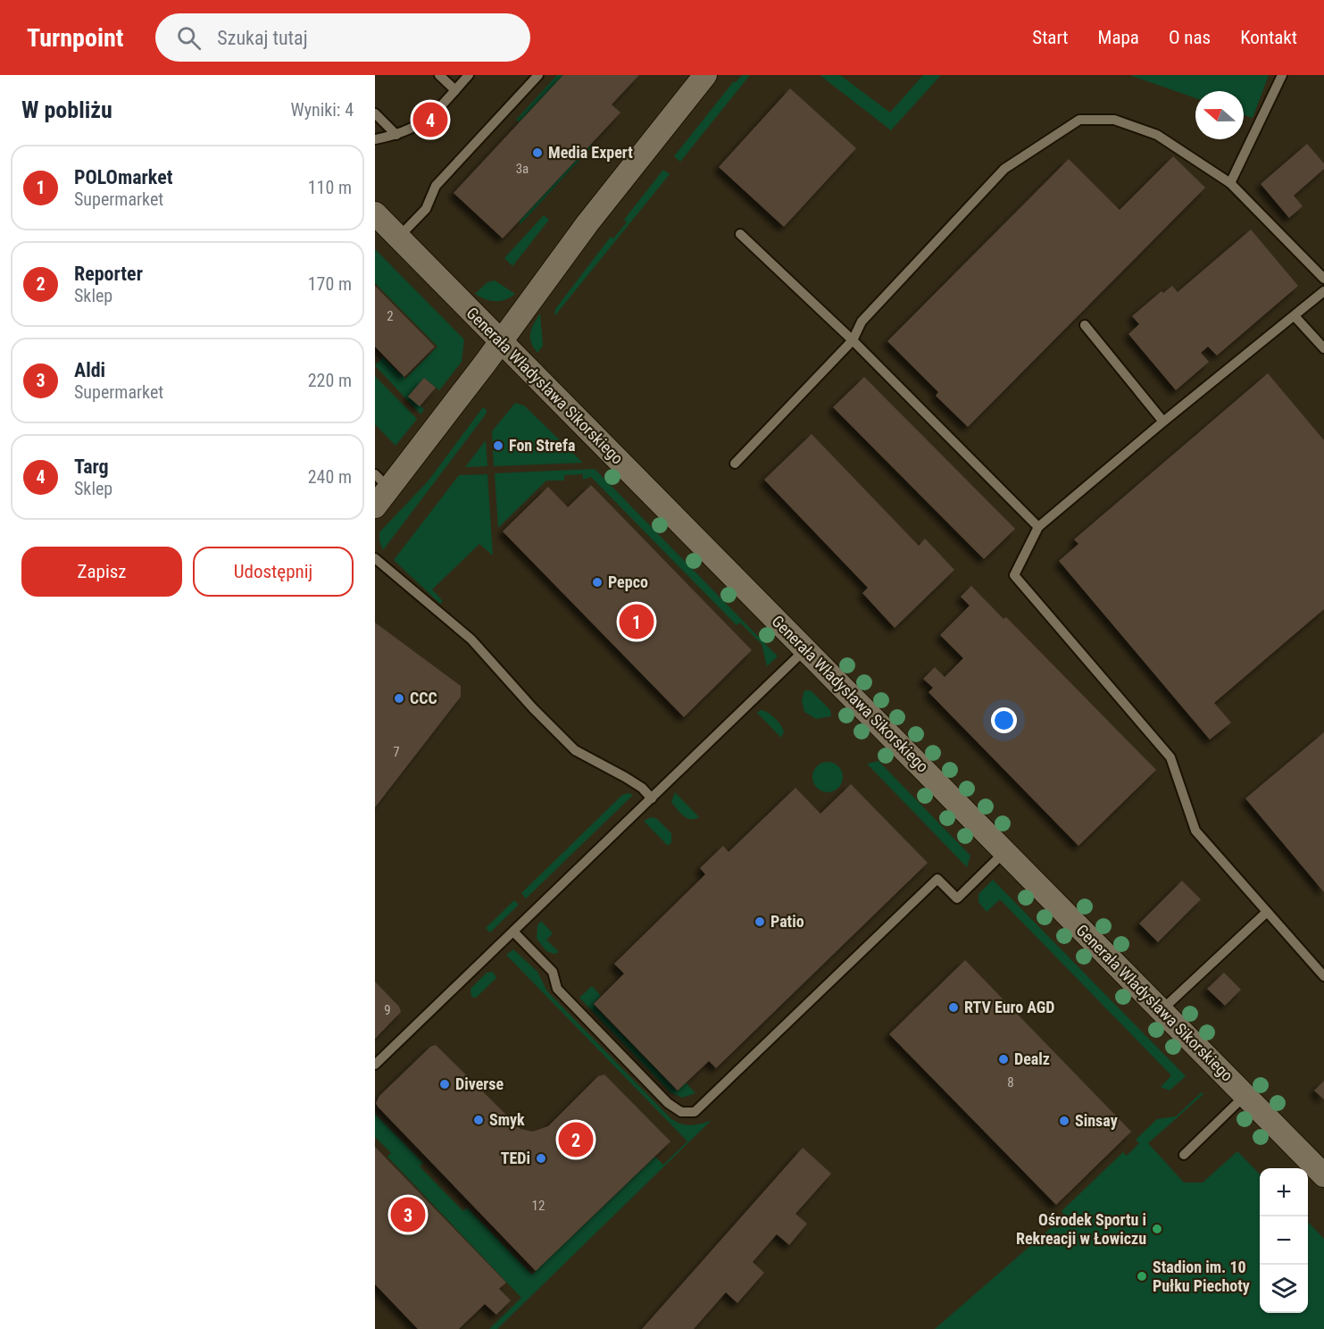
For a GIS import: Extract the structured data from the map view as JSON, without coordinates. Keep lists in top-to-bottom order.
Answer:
{
  "streets": {
    "street": ["Generała Władysława Sikorskiego"]
  },
  "places": [
    "Media Expert",
    "Fon Strefa",
    "Pepco",
    "CCC",
    "Patio",
    "RTV Euro AGD",
    "Dealz",
    "Diverse",
    "Smyk",
    "Sinsay",
    "TEDi",
    "Ośrodek Sportu i Rekreacji w Łowiczu",
    "Stadion im. 10 Pułku Piechoty"
  ],
  "house_numbers": [
    "3a",
    "2",
    "7",
    "9",
    "8",
    "12"
  ],
  "north": "left",
  "page": {
    "header": "Turnpoint",
    "search": "Szukaj tutaj",
    "nav": [
      "Start",
      "Mapa",
      "O nas",
      "Kontakt"
    ],
    "heading": ["W pobliżu", "Wyniki: 4"],
    "pins": [
      "4",
      "1",
      "2",
      "3"
    ],
    "list": [
      {
        "mark": "1",
        "name": "POLOmarket",
        "note": "Supermarket",
        "value": "110 m"
      },
      {
        "mark": "2",
        "name": "Reporter",
        "note": "Sklep",
        "value": "170 m"
      },
      {
        "mark": "3",
        "name": "Aldi",
        "note": "Supermarket",
        "value": "220 m"
      },
      {
        "mark": "4",
        "name": "Targ",
        "note": "Sklep",
        "value": "240 m"
      }
    ],
    "buttons": ["Zapisz", "Udostępnij"],
    "map_buttons": ["+", "−"]
  }
}
